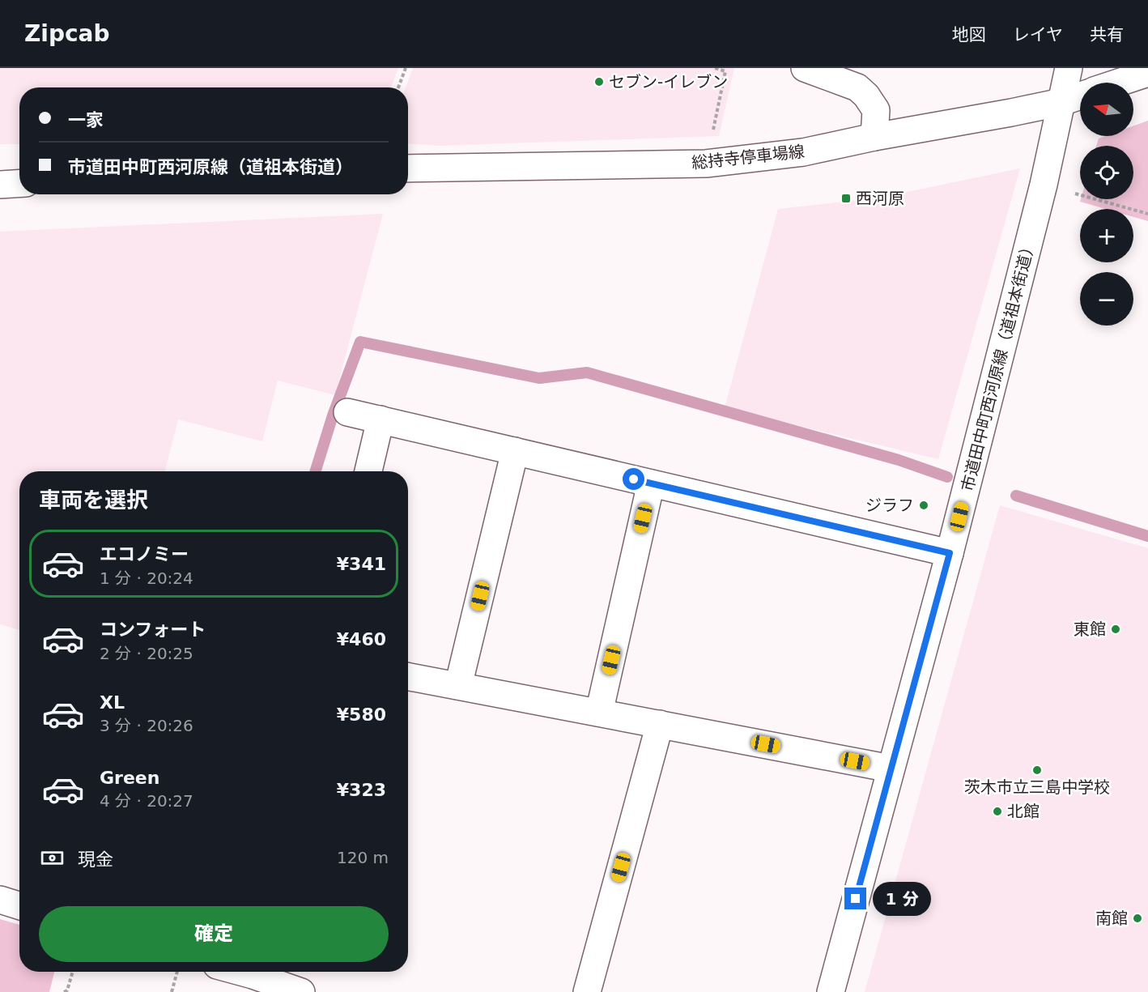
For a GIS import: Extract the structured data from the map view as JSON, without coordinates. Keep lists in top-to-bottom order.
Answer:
{
  "streets": {
    "street": ["総持寺停車場線", "市道田中町西河原線（道祖本街道）"]
  },
  "crossings": [
    ["総持寺停車場線", "市道田中町西河原線（道祖本街道）"]
  ],
  "places": {
    "other": [
      "セブン-イレブン",
      "ジラフ",
      "東館",
      "茨木市立三島中学校",
      "北館",
      "南館"
    ],
    "transit": ["西河原"]
  },
  "north": "left",
  "page": {
    "header": "Zipcab",
    "nav": ["地図", "レイヤ", "共有"],
    "map_buttons": ["+", "−"],
    "banner": ["一家", "市道田中町西河原線（道祖本街道）"],
    "heading": "車両を選択",
    "list": [
      {
        "name": "エコノミー",
        "note": "1 分 · 20:24",
        "value": "¥341"
      },
      {
        "name": "コンフォート",
        "note": "2 分 · 20:25",
        "value": "¥460"
      },
      {
        "name": "XL",
        "note": "3 分 · 20:26",
        "value": "¥580"
      },
      {
        "name": "Green",
        "note": "4 分 · 20:27",
        "value": "¥323"
      }
    ],
    "pay": ["現金", "120 m"],
    "bubble": "1 分",
    "buttons": "確定"
  }
}
